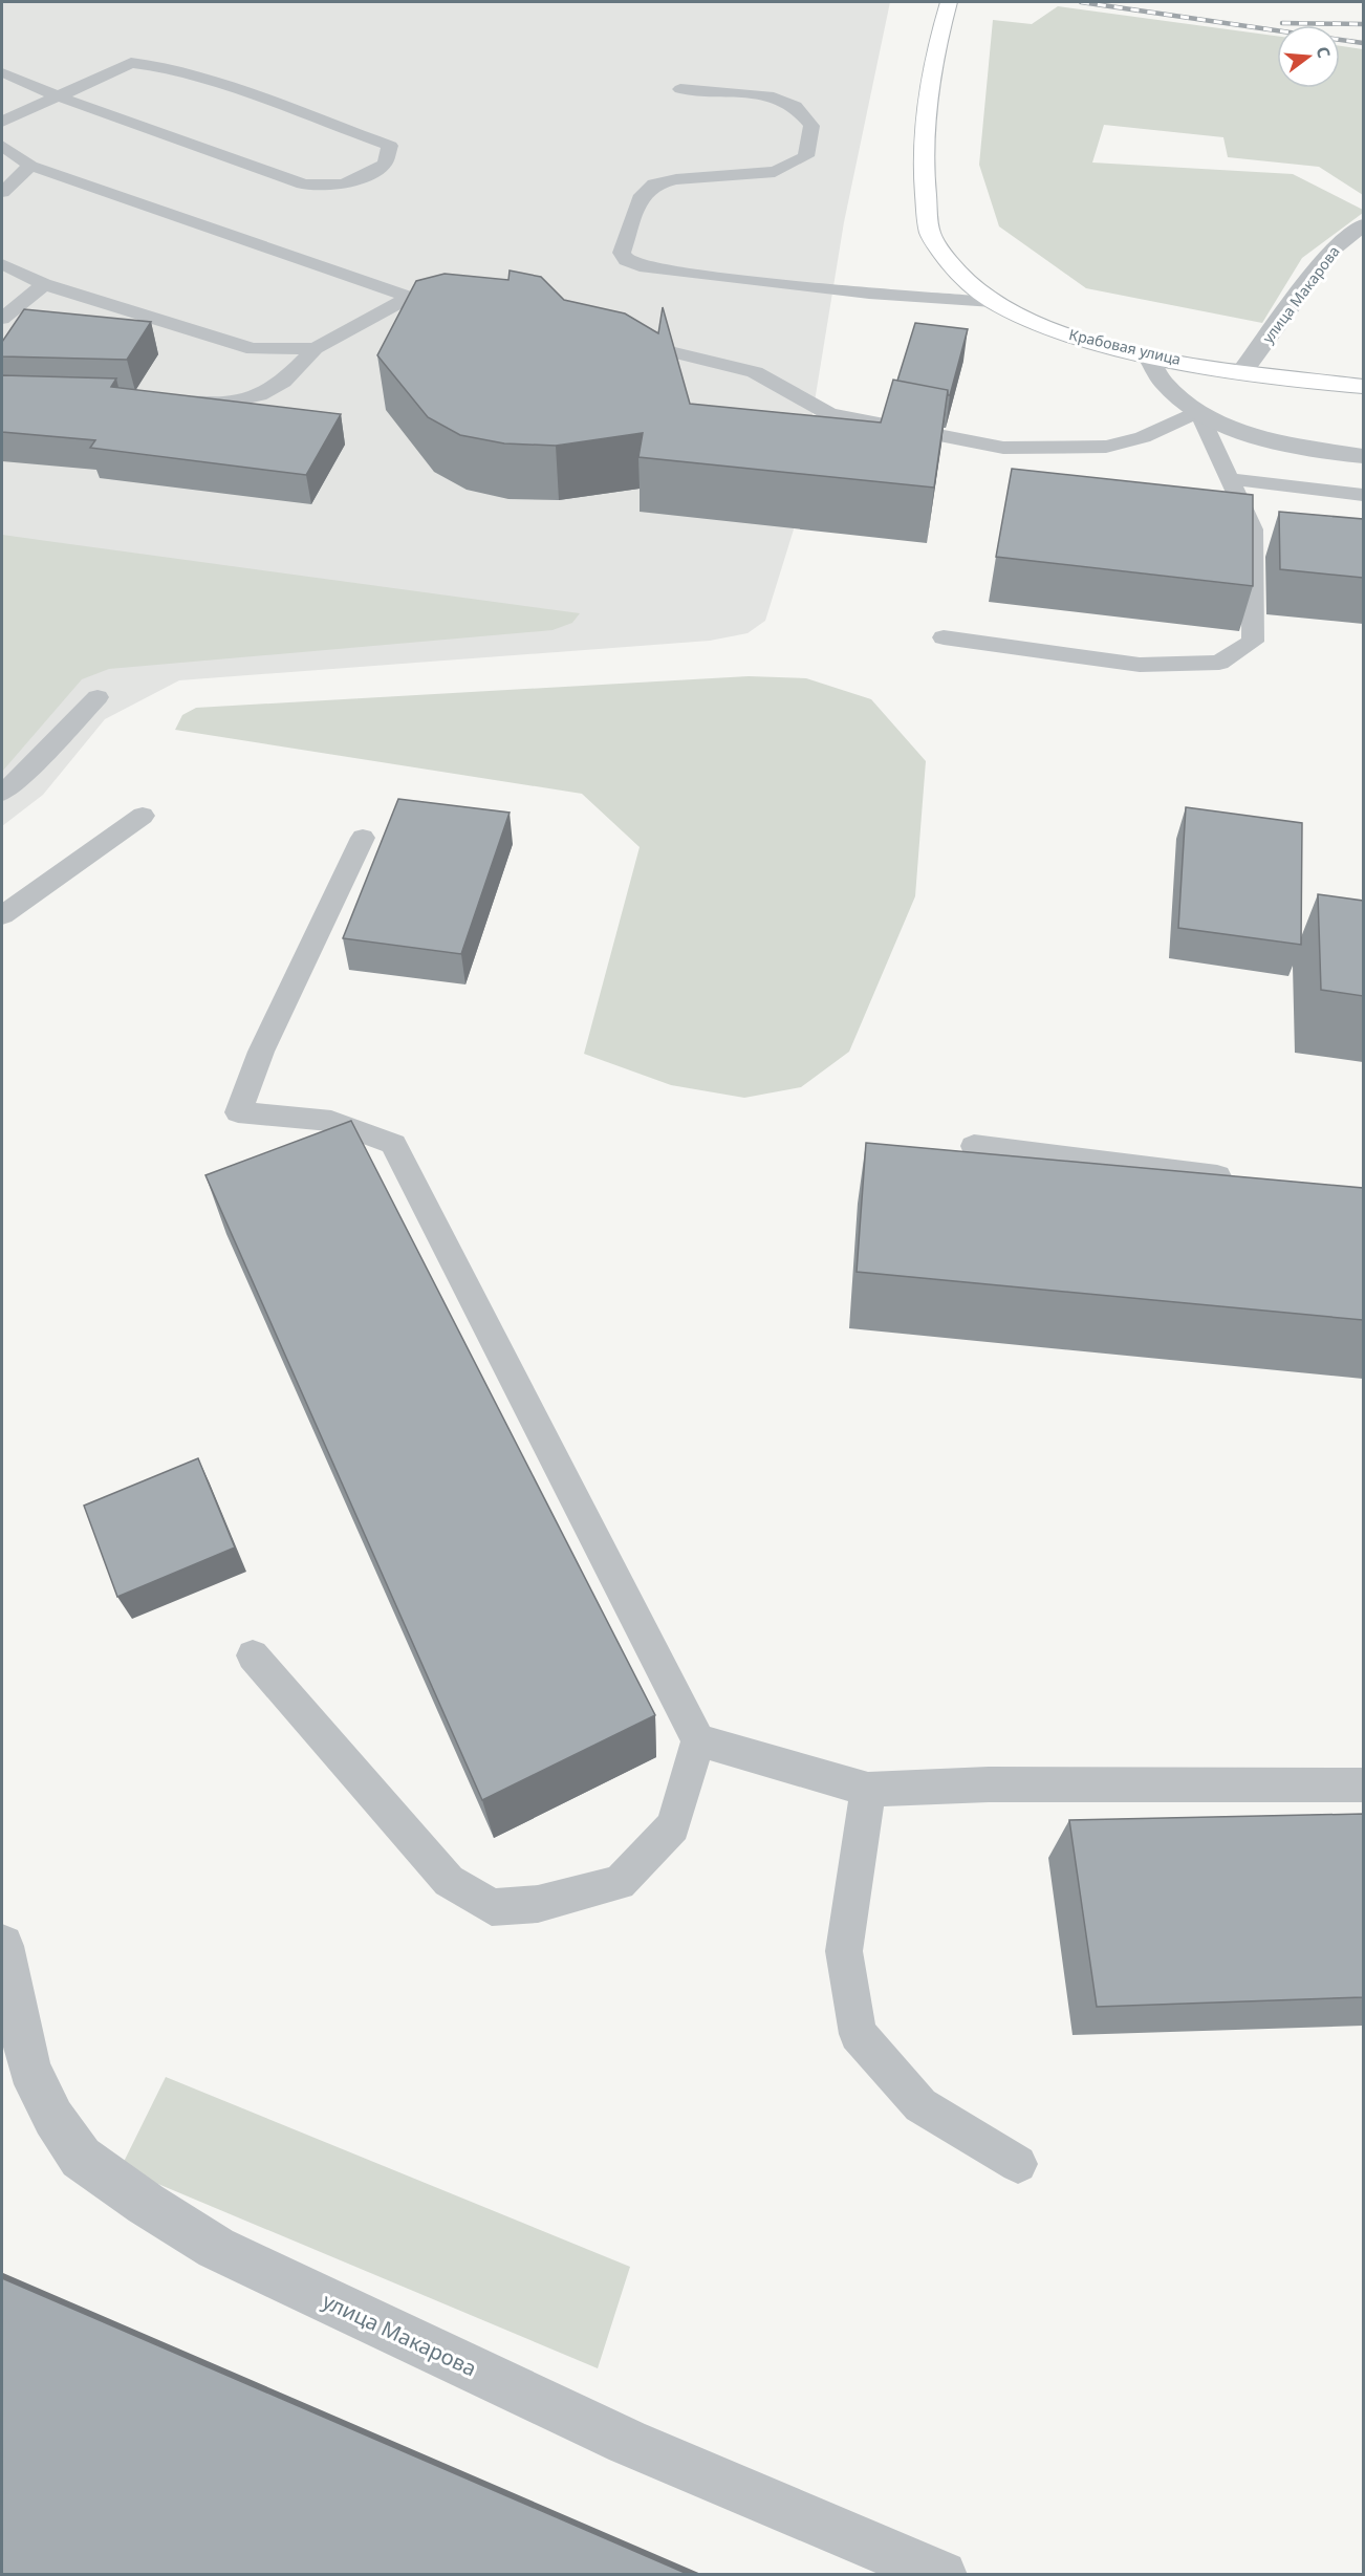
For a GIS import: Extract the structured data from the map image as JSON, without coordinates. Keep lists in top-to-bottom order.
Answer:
{
  "streets": {
    "main road": ["Крабовая улица"],
    "street": ["улица Макарова"]
  },
  "crossings": [
    ["улица Макарова", "Крабовая улица"]
  ],
  "north": "right"
}
